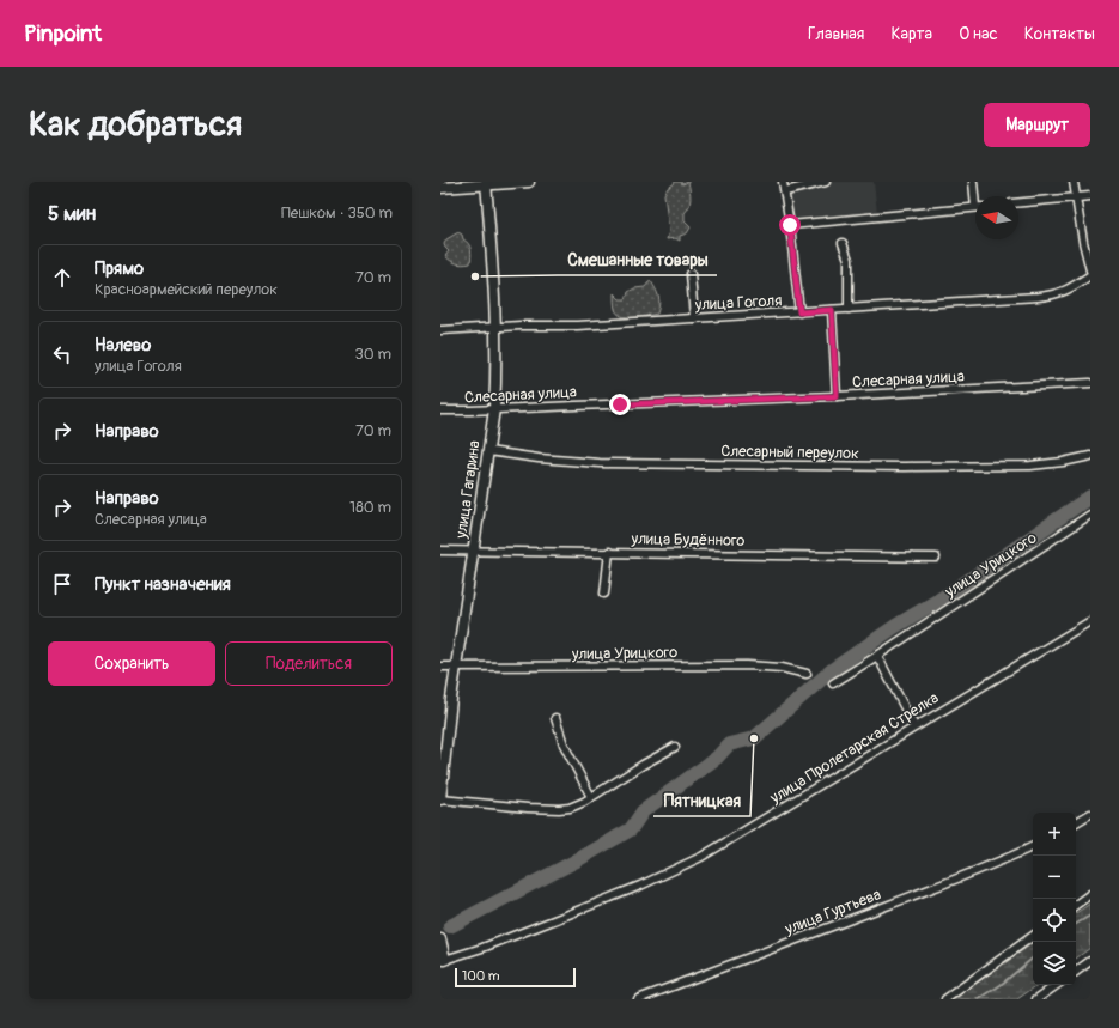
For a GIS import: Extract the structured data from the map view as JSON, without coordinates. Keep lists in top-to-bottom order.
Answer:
{
  "streets": {
    "main road": ["улица Гагарина"],
    "street": [
      "улица Гоголя",
      "Слесарная улица",
      "Слесарный переулок",
      "улица Будённого",
      "улица Урицкого",
      "улица Пролетарская Стрелка",
      "улица Гуртьева"
    ]
  },
  "crossings": [
    ["улица Гоголя", "улица Гагарина"],
    ["Слесарная улица", "улица Гагарина"],
    ["Слесарный переулок", "улица Гагарина"],
    ["улица Гагарина", "улица Будённого"],
    ["улица Гагарина", "улица Урицкого"]
  ],
  "places": ["Смешанные товары", "Пятницкая"],
  "scale_bar": "100 m",
  "north": "left",
  "page": {
    "header": "Pinpoint",
    "nav": [
      "Главная",
      "Карта",
      "О нас",
      "Контакты"
    ],
    "buttons": [
      "Маршрут",
      ["Сохранить", "Поделиться"]
    ],
    "title": "Как добраться",
    "heading": ["5 мин", "Пешком · 350 m"],
    "list": [
      ["Прямо", "Красноармейский переулок", "70 m"],
      ["Налево", "улица Гоголя", "30 m"],
      ["Направо", "70 m"],
      ["Направо", "Слесарная улица", "180 m"],
      "Пункт назначения"
    ],
    "map_buttons": ["+", "−"],
    "scale": "100 m"
  }
}
